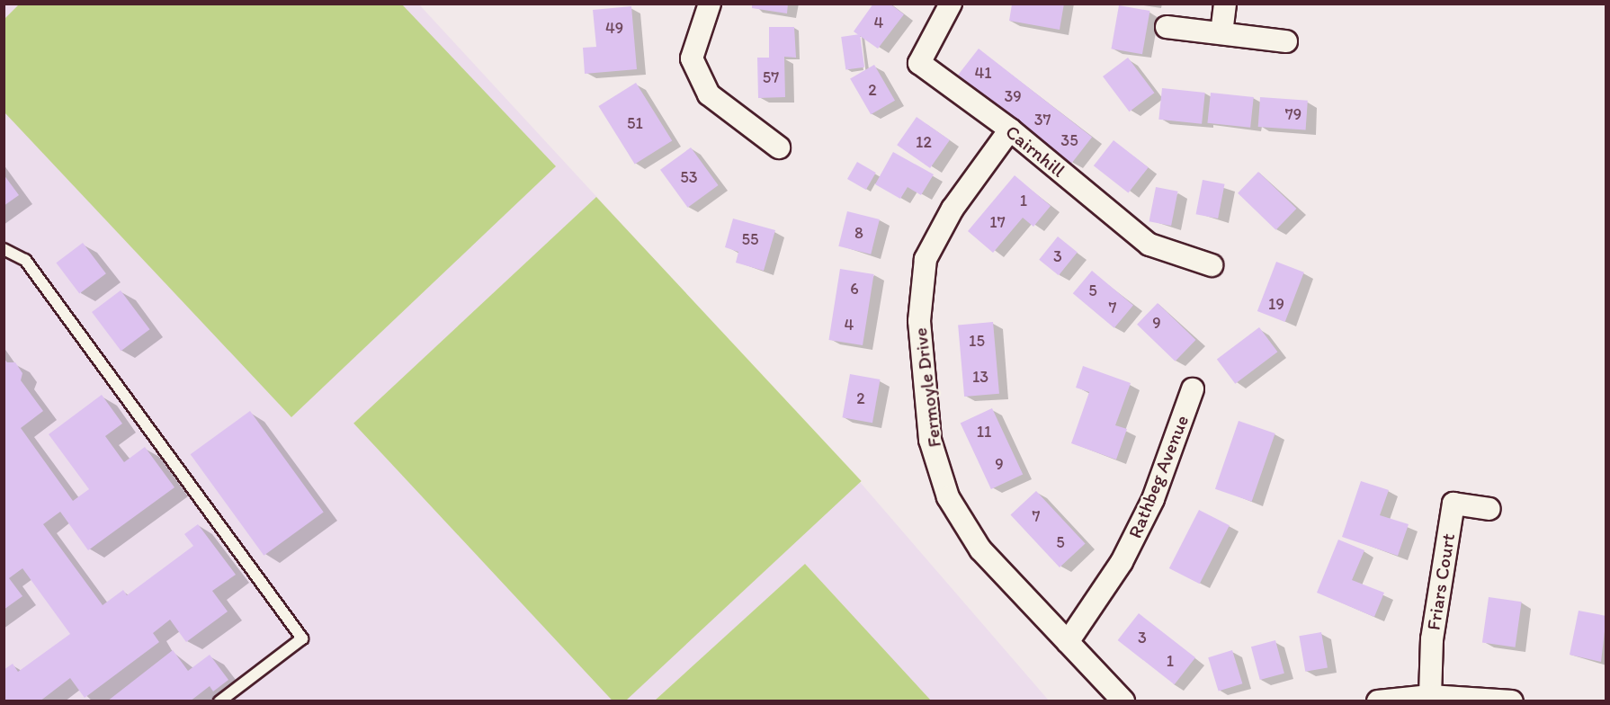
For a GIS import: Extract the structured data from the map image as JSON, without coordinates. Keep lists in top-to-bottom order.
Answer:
{
  "streets": {
    "street": [
      "Cairnhill",
      "Fermoyle Drive",
      "Rathbeg Avenue",
      "Friars Court"
    ]
  },
  "crossings": [
    ["Cairnhill", "Fermoyle Drive"],
    ["Fermoyle Drive", "Rathbeg Avenue"]
  ],
  "house_numbers": [
    "4",
    "49",
    "41",
    "57",
    "2",
    "39",
    "79",
    "37",
    "51",
    "35",
    "12",
    "53",
    "1",
    "17",
    "8",
    "55",
    "3",
    "6",
    "5",
    "19",
    "7",
    "9",
    "4",
    "15",
    "13",
    "2",
    "11",
    "9",
    "7",
    "5",
    "3",
    "1"
  ]
}
